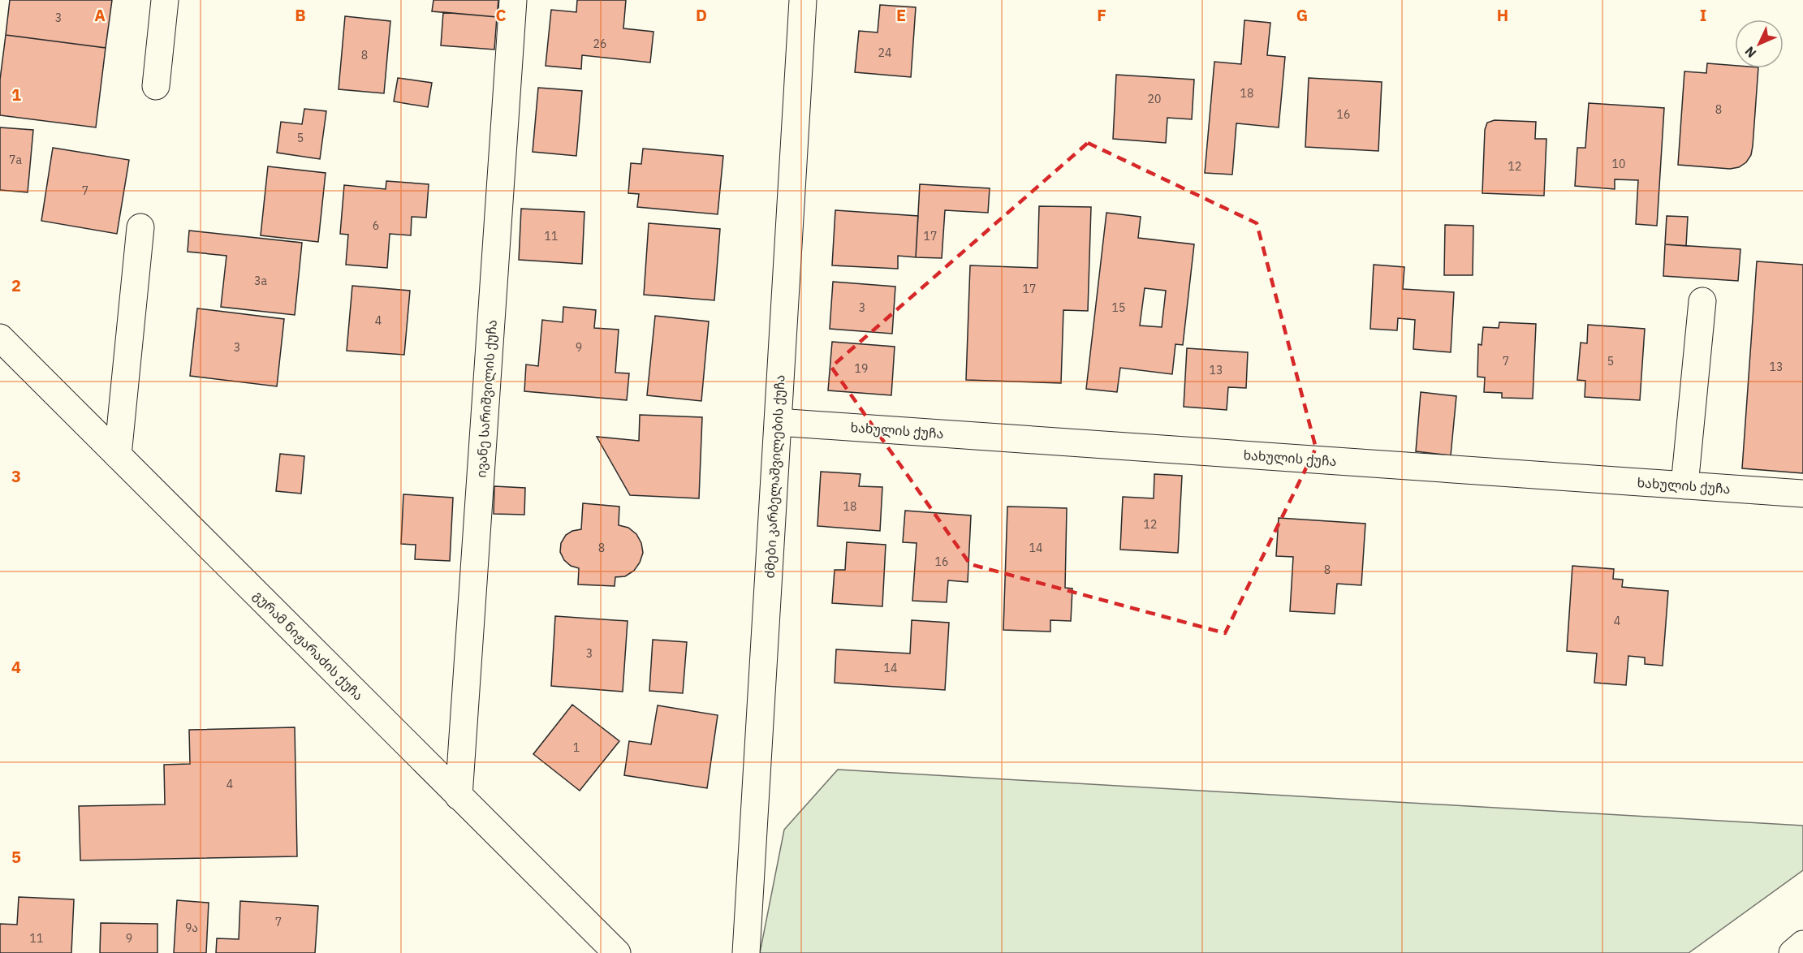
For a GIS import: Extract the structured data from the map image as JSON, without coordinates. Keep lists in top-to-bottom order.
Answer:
{
  "streets": {
    "main road": [
      "ივანე სარიშვილის ქუჩა",
      "ხახულის ქუჩა",
      "ძმები კარბელაშვილების ქუჩა",
      "გურამ ნიჟარაძის ქუჩა"
    ]
  },
  "crossings": [
    ["ივანე სარიშვილის ქუჩა", "გურამ ნიჟარაძის ქუჩა"],
    ["ხახულის ქუჩა", "ძმები კარბელაშვილების ქუჩა"]
  ],
  "house_numbers": [
    "3",
    "26",
    "24",
    "8",
    "18",
    "20",
    "8",
    "16",
    "5",
    "7a",
    "10",
    "12",
    "7",
    "6",
    "11",
    "17",
    "3a",
    "17",
    "3",
    "15",
    "4",
    "3",
    "9",
    "7",
    "5",
    "13",
    "19",
    "13",
    "18",
    "12",
    "8",
    "14",
    "16",
    "8",
    "4",
    "3",
    "14",
    "1",
    "4",
    "7",
    "9ა",
    "11",
    "9"
  ],
  "north": "bottom left",
  "grid": {
    "columns": [
      "A",
      "B",
      "C",
      "D",
      "E",
      "F",
      "G",
      "H",
      "I"
    ],
    "rows": [
      "1",
      "2",
      "3",
      "4",
      "5"
    ]
  }
}
